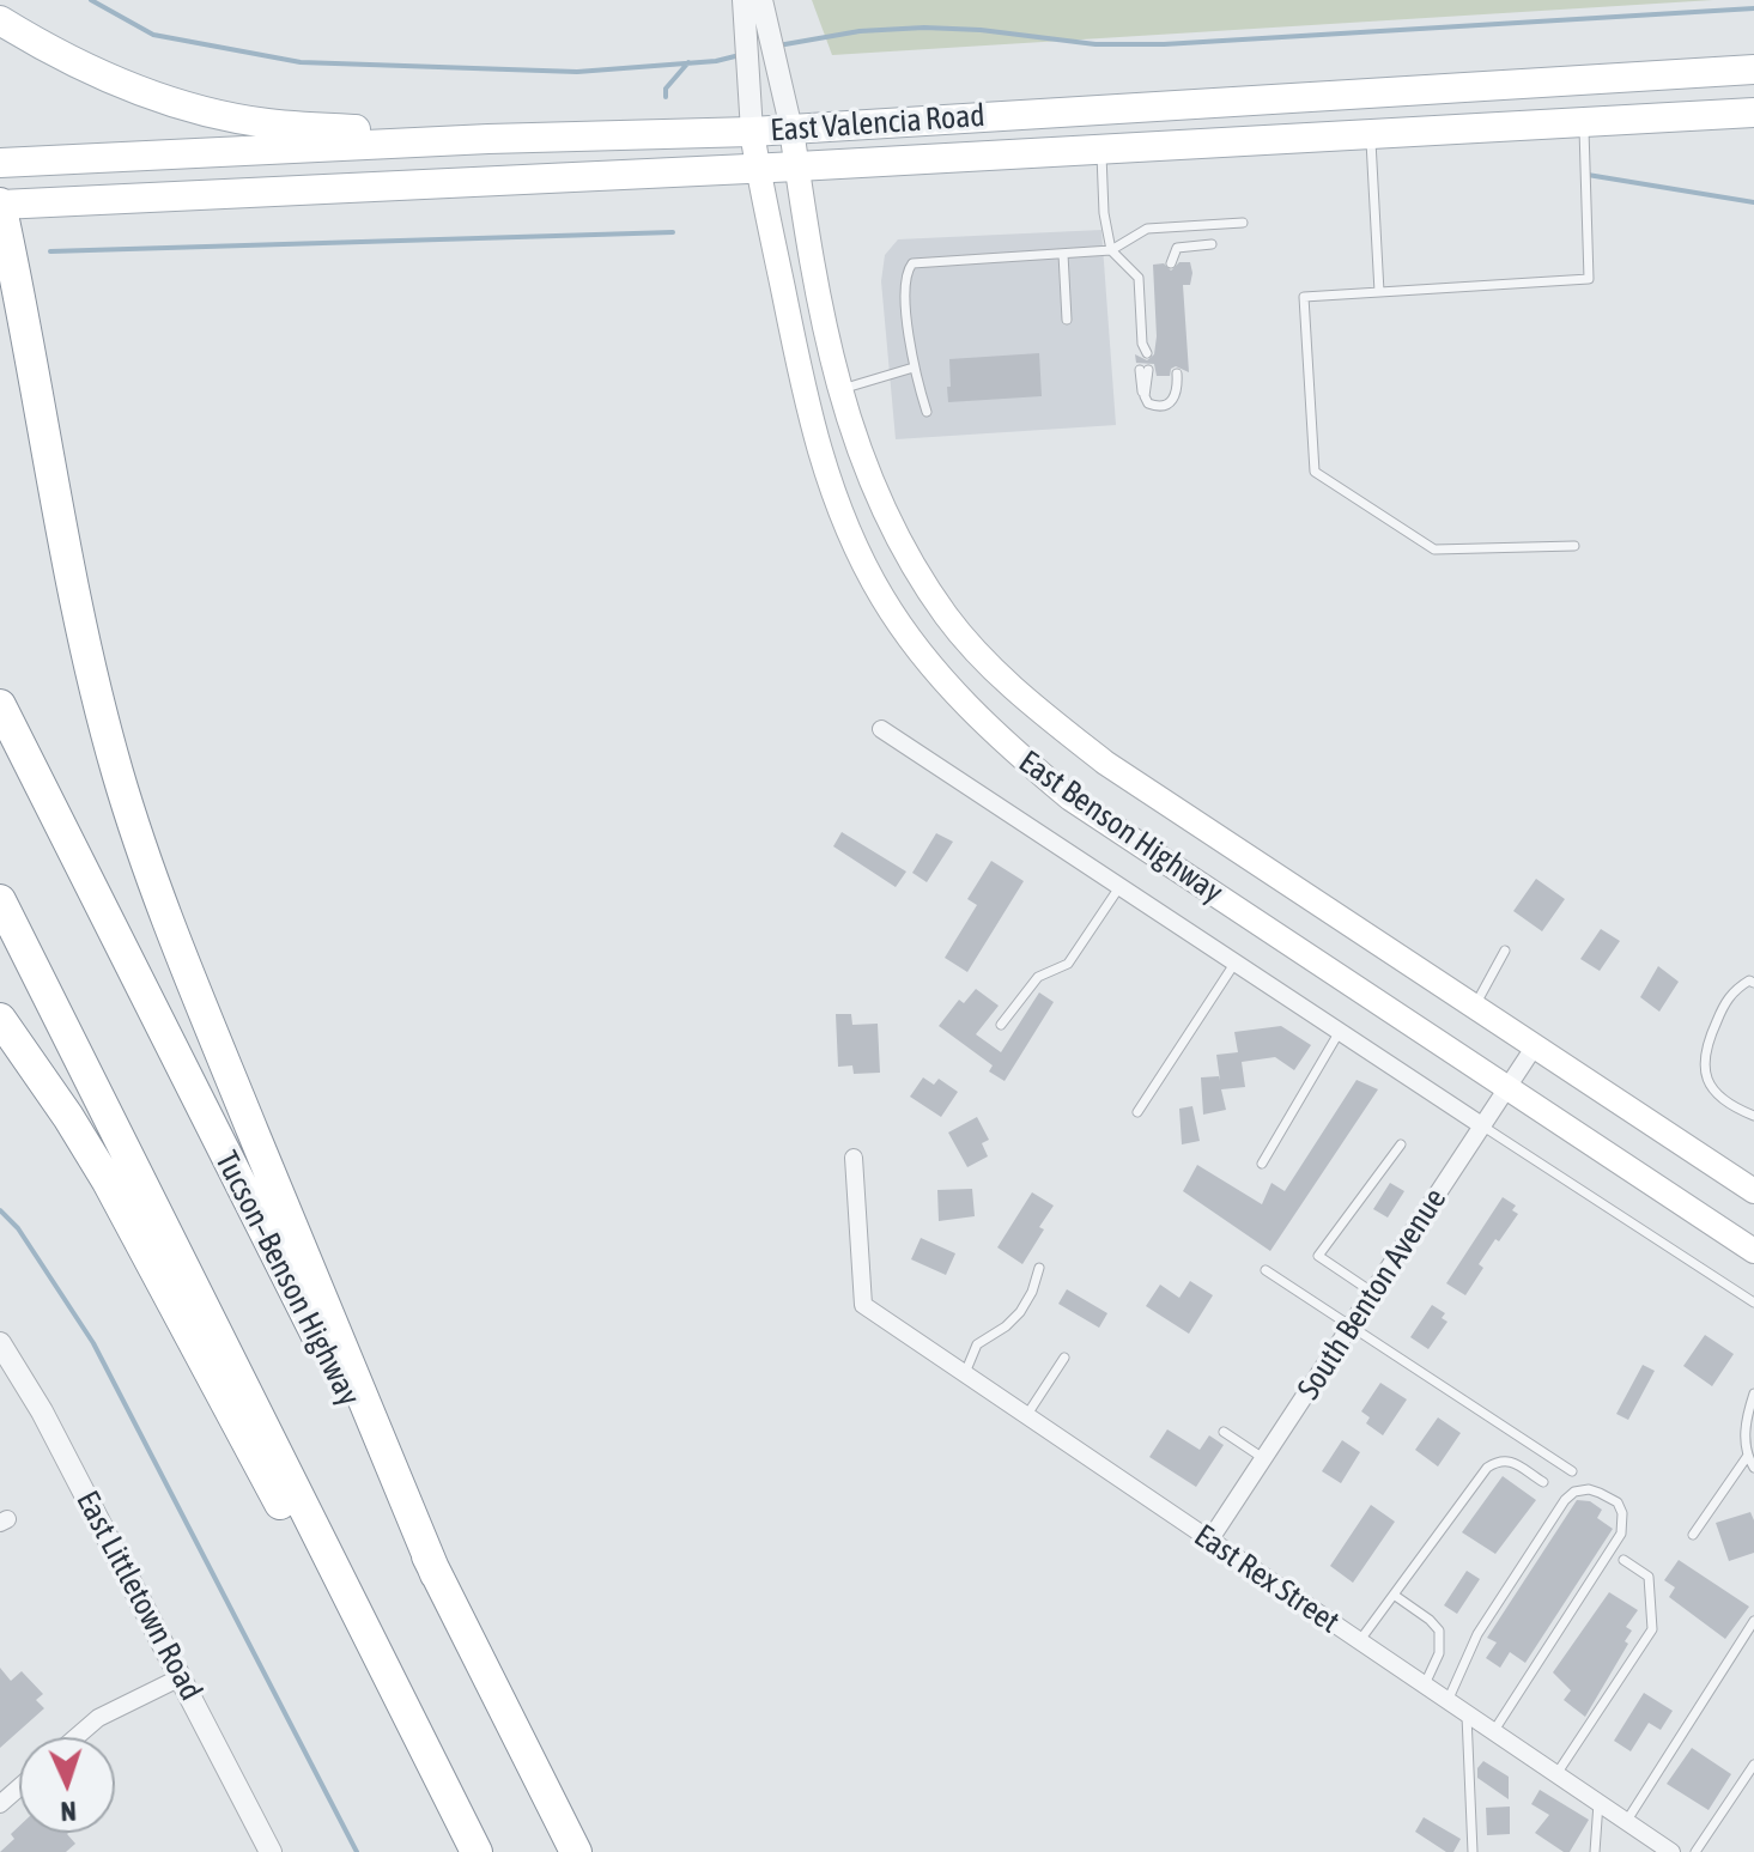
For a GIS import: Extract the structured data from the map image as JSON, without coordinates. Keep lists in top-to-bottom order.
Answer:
{
  "streets": {
    "highway": ["Tucson–Benson Highway"],
    "main road": ["East Valencia Road", "East Benson Highway"],
    "street": ["South Benton Avenue", "East Rex Street", "East Littletown Road"]
  },
  "crossings": [
    ["East Valencia Road", "East Benson Highway"],
    ["East Benson Highway", "South Benton Avenue"],
    ["South Benton Avenue", "East Rex Street"]
  ],
  "north": "bottom"
}
